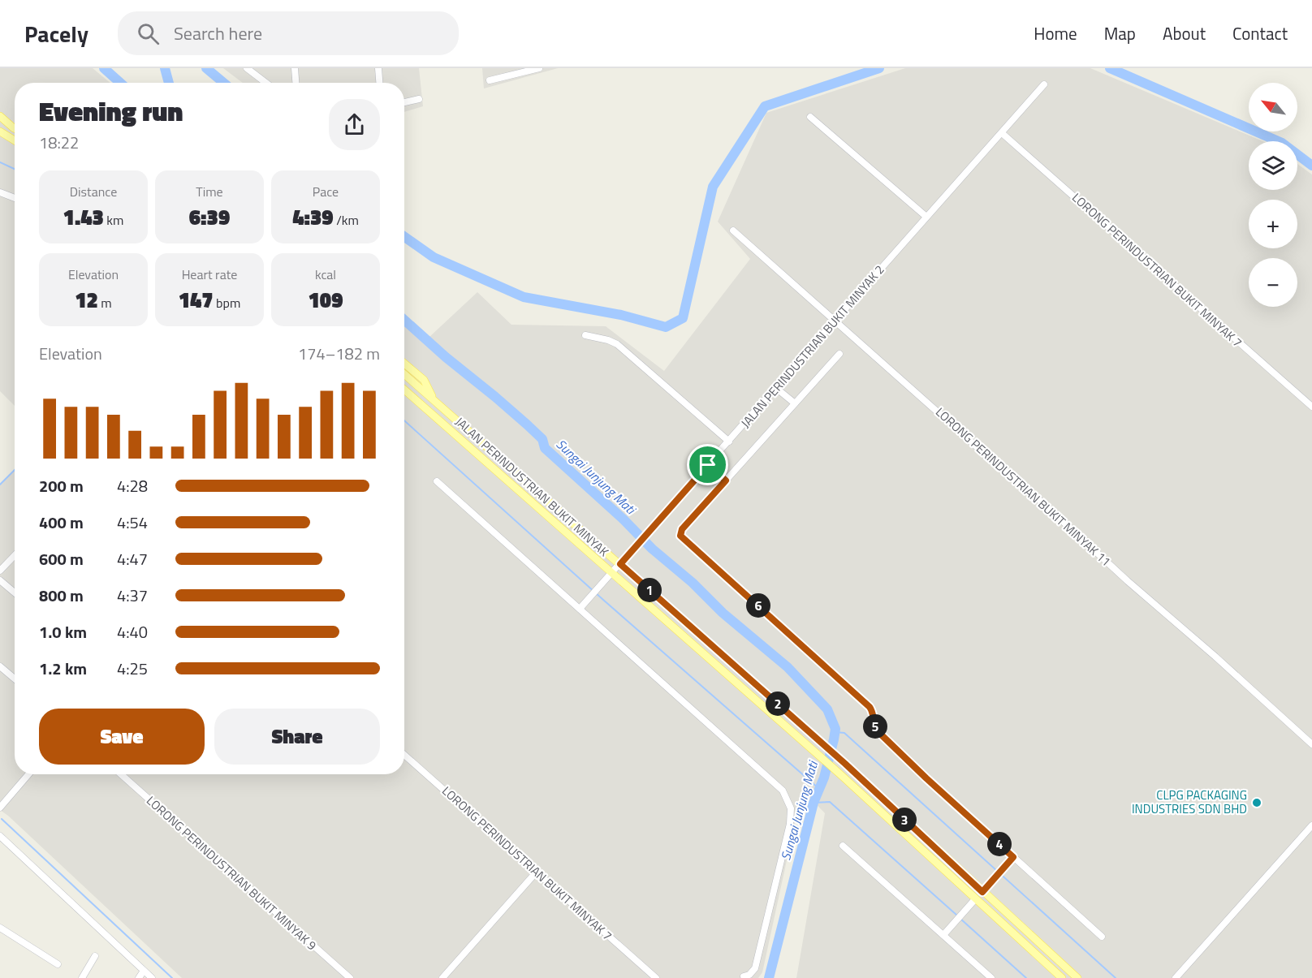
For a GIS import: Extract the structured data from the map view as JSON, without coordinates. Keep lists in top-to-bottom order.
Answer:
{
  "streets": {
    "main road": ["JALAN PERINDUSTRIAN BUKIT MINYAK"],
    "street": [
      "LORONG PERINDUSTRIAN BUKIT MINYAK 7",
      "JALAN PERINDUSTRIAN BUKIT MINYAK 2",
      "LORONG PERINDUSTRIAN BUKIT MINYAK 11",
      "LORONG PERINDUSTRIAN BUKIT MINYAK 9"
    ]
  },
  "crossings": [
    ["LORONG PERINDUSTRIAN BUKIT MINYAK 7", "JALAN PERINDUSTRIAN BUKIT MINYAK 2"],
    ["JALAN PERINDUSTRIAN BUKIT MINYAK 2", "JALAN PERINDUSTRIAN BUKIT MINYAK"],
    ["JALAN PERINDUSTRIAN BUKIT MINYAK 2", "LORONG PERINDUSTRIAN BUKIT MINYAK 11"]
  ],
  "water": ["Sungai Junjung Mati"],
  "places": ["CLPG PACKAGING INDUSTRIES SDN BHD"],
  "north": "top left",
  "page": {
    "header": "Pacely",
    "search": "Search here",
    "nav": [
      "Home",
      "Map",
      "About",
      "Contact"
    ],
    "map_buttons": ["+", "−"],
    "heading": ["Evening run", "18:22"],
    "stats": [
      ["Distance", "1.43 km"],
      ["Time", "6:39"],
      ["Pace", "4:39 /km"],
      ["Elevation", "12 m"],
      ["Heart rate", "147 bpm"],
      ["kcal", "109"]
    ],
    "chart": ["Elevation", "174–182 m"],
    "list": [
      {
        "name": "200 m",
        "note": "4:28"
      },
      {
        "name": "400 m",
        "note": "4:54"
      },
      {
        "name": "600 m",
        "note": "4:47"
      },
      {
        "name": "800 m",
        "note": "4:37"
      },
      {
        "name": "1.0 km",
        "note": "4:40"
      },
      {
        "name": "1.2 km",
        "note": "4:25"
      }
    ],
    "pins": [
      "1",
      "6",
      "2",
      "5",
      "3",
      "4"
    ],
    "buttons": ["Save", "Share"]
  }
}
